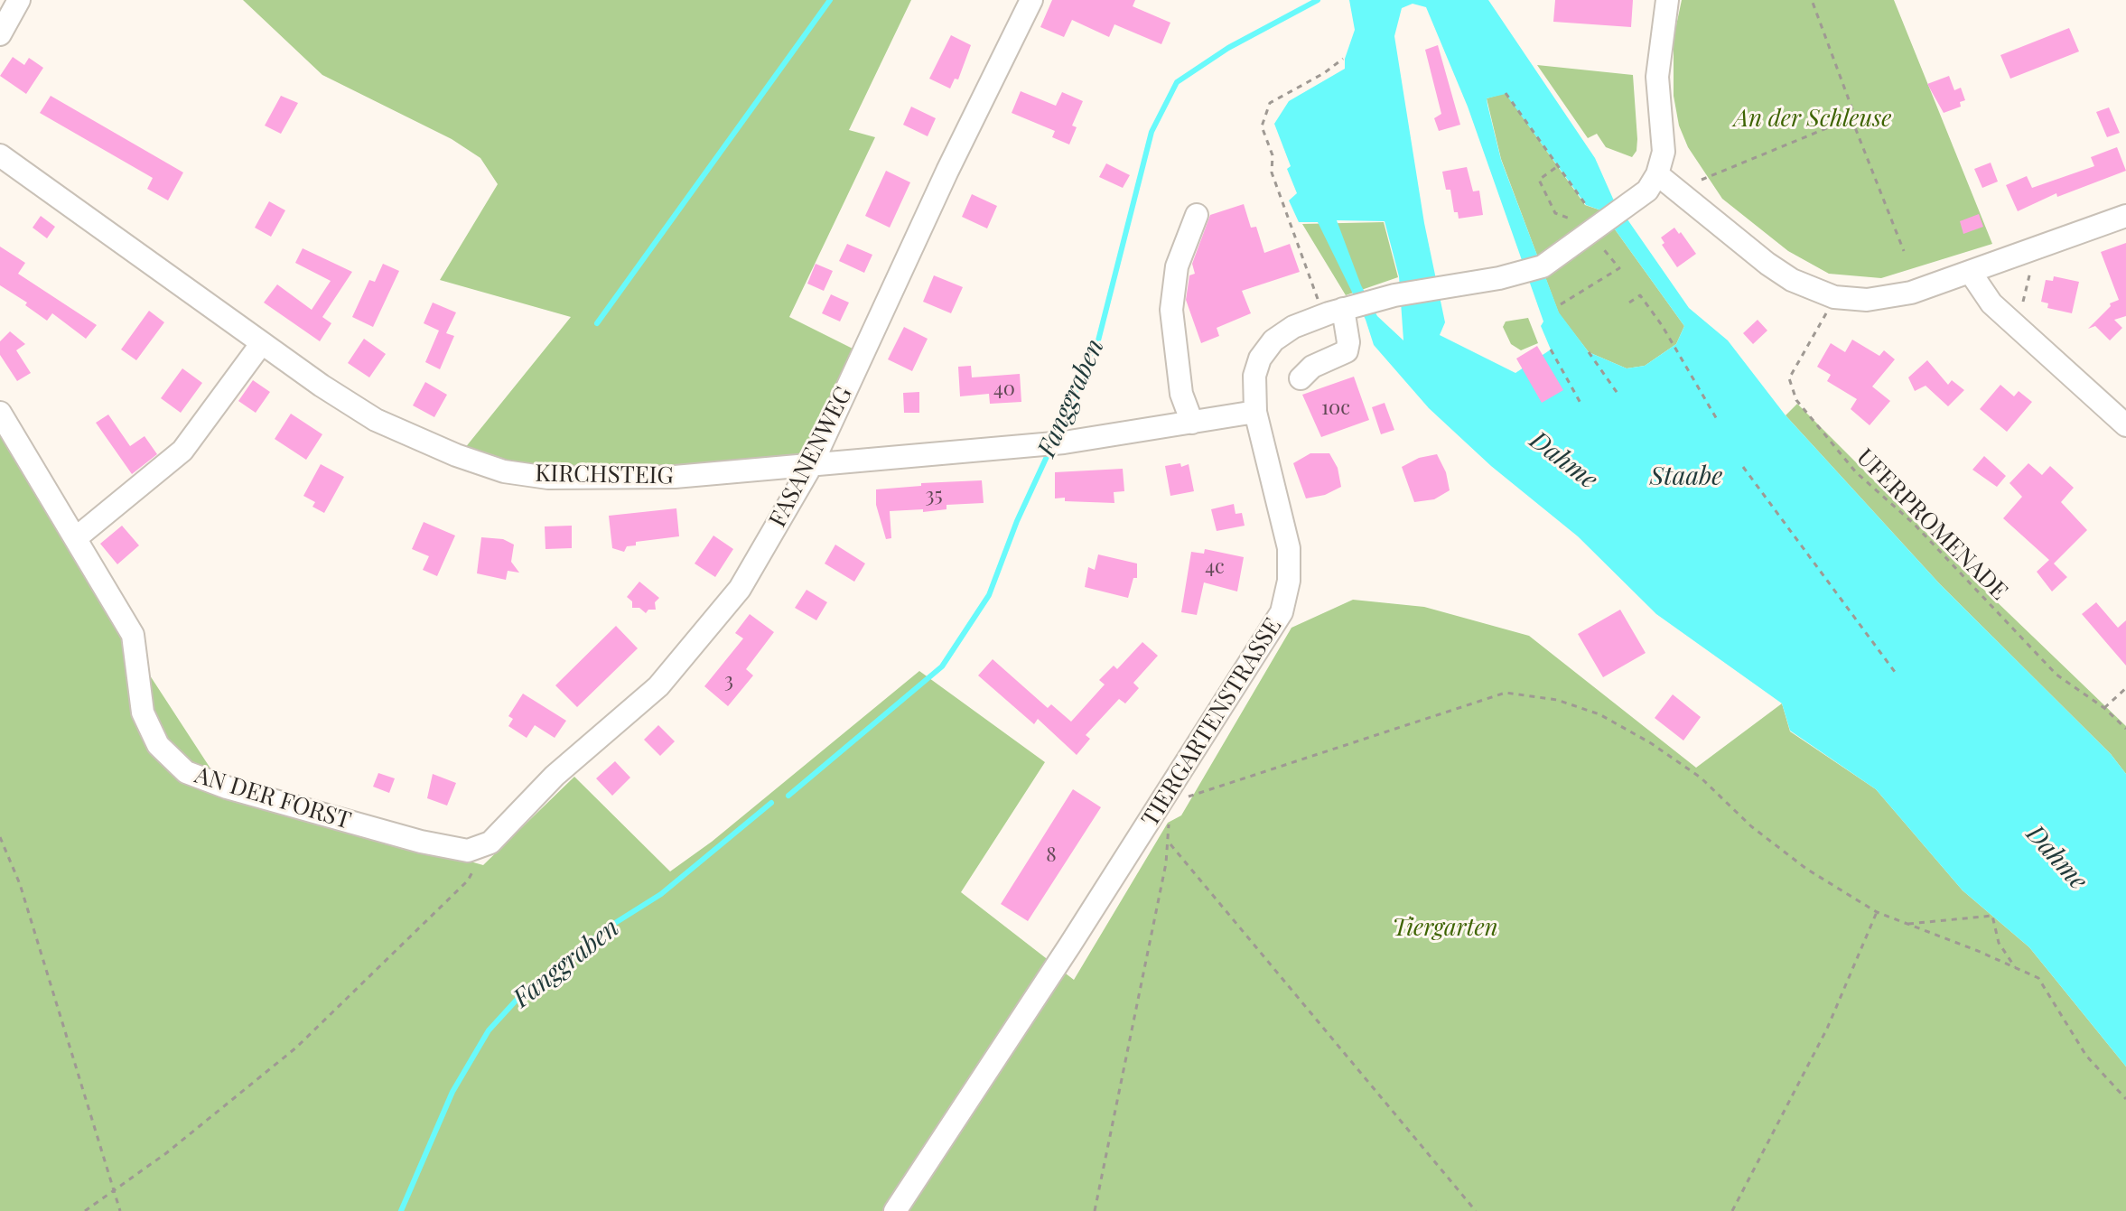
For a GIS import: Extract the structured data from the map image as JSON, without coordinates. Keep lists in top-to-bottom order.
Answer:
{
  "streets": {
    "street": [
      "FASANENWEG",
      "KIRCHSTEIG",
      "TIERGARTENSTRASSE",
      "AN DER FORST"
    ],
    "path": ["UFERPROMENADE"]
  },
  "crossings": [
    ["FASANENWEG", "KIRCHSTEIG"],
    ["FASANENWEG", "AN DER FORST"],
    ["KIRCHSTEIG", "TIERGARTENSTRASSE"]
  ],
  "water": ["Fanggraben", "Dahme", "Staabe"],
  "parks": ["An der Schleuse", "Tiergarten"],
  "house_numbers": [
    "40",
    "10c",
    "35",
    "4c",
    "3",
    "8"
  ]
}
